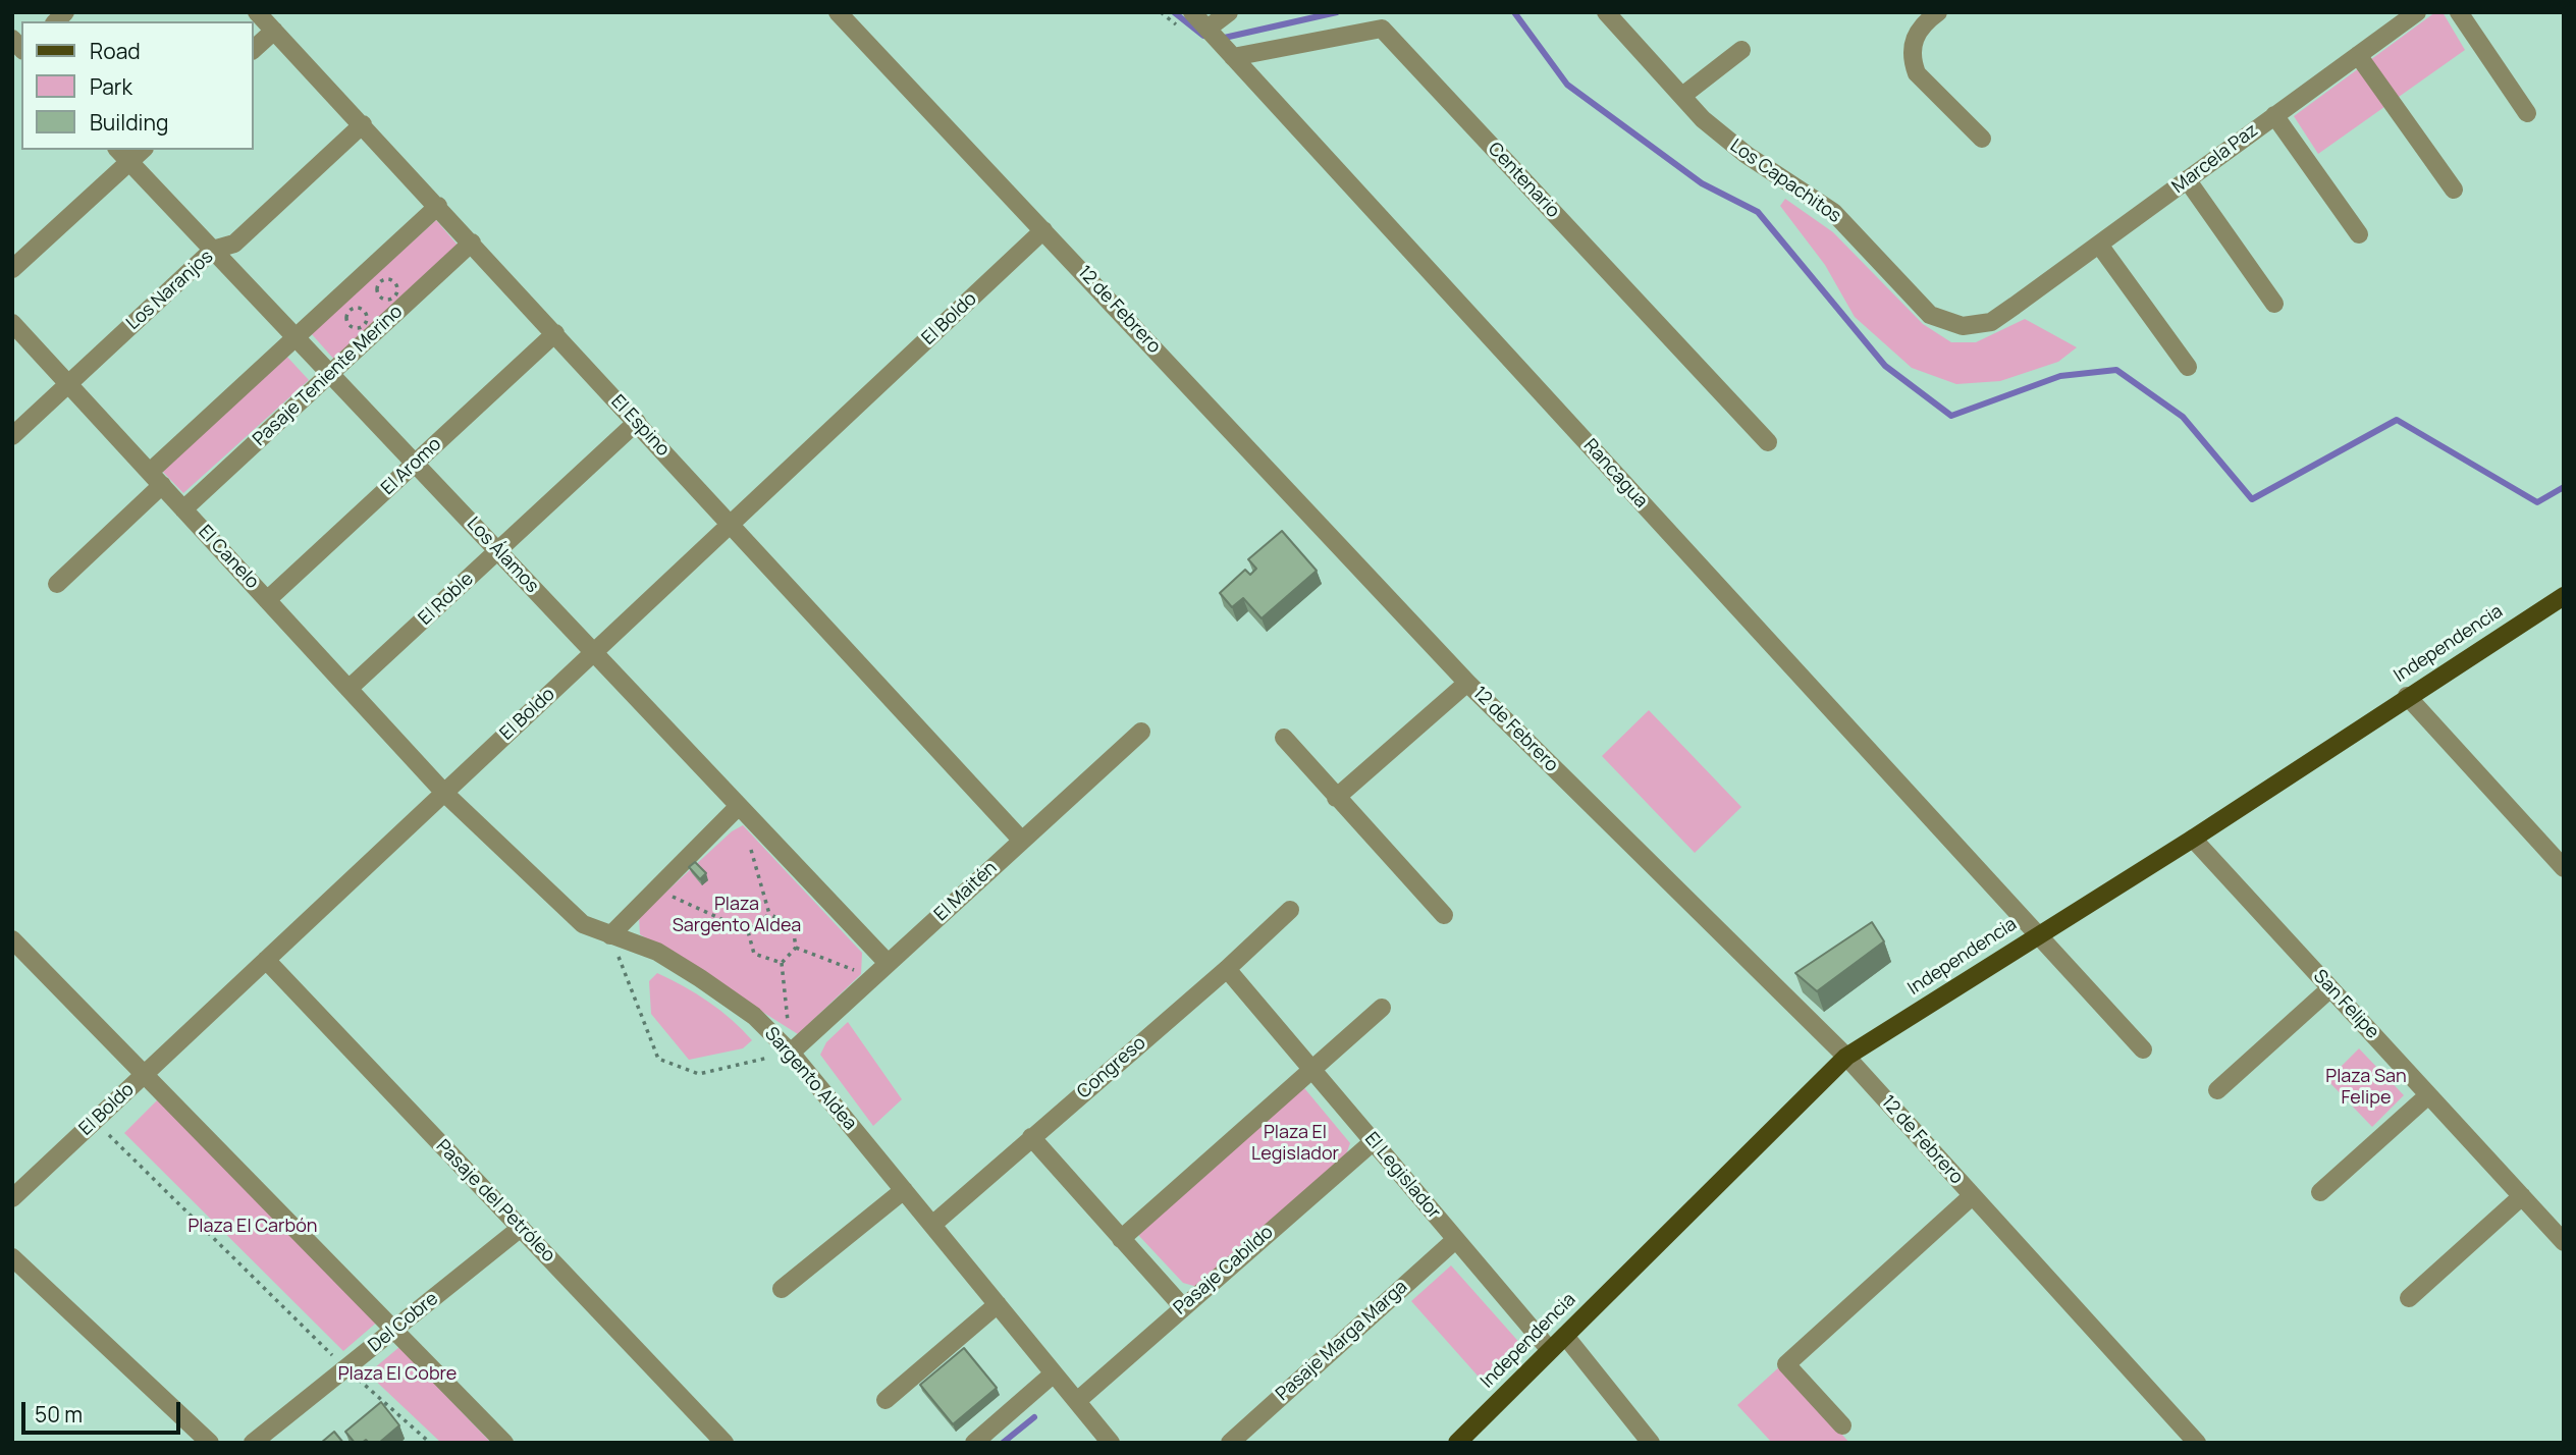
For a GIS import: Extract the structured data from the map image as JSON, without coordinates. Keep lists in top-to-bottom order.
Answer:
{
  "streets": {
    "main road": ["Independencia"],
    "street": [
      "Marcela Paz",
      "Centenario",
      "Los Capachitos",
      "Los Naranjos",
      "12 de Febrero",
      "El Boldo",
      "Pasaje Teniente Merino",
      "El Espino",
      "El Aromo",
      "Rancagua",
      "Los Álamos",
      "El Canelo",
      "El Roble",
      "El Maitén",
      "San Felipe",
      "Congreso",
      "Sargento Aldea",
      "El Legislador",
      "Pasaje del Petróleo",
      "Pasaje Cabildo",
      "Del Cobre",
      "Pasaje Marga Marga"
    ]
  },
  "crossings": [
    ["Marcela Paz", "Los Capachitos"],
    ["Centenario", "Rancagua"],
    ["Los Naranjos", "El Espino"],
    ["Los Naranjos", "Los Álamos"],
    ["Los Naranjos", "El Canelo"],
    ["12 de Febrero", "El Boldo"],
    ["12 de Febrero", "Independencia"],
    ["El Boldo", "El Espino"],
    ["El Boldo", "Los Álamos"],
    ["El Boldo", "El Canelo"],
    ["El Boldo", "Sargento Aldea"],
    ["El Boldo", "Pasaje del Petróleo"],
    ["Pasaje Teniente Merino", "El Espino"],
    ["Pasaje Teniente Merino", "Los Álamos"],
    ["Pasaje Teniente Merino", "El Canelo"],
    ["El Espino", "El Aromo"],
    ["El Espino", "El Roble"],
    ["El Espino", "El Maitén"],
    ["El Aromo", "Los Álamos"],
    ["El Aromo", "El Canelo"],
    ["Rancagua", "Independencia"],
    ["Los Álamos", "El Roble"],
    ["Los Álamos", "El Maitén"],
    ["El Canelo", "El Roble"],
    ["El Canelo", "Sargento Aldea"],
    ["Independencia", "San Felipe"],
    ["Independencia", "El Legislador"],
    ["El Maitén", "Sargento Aldea"],
    ["Congreso", "Sargento Aldea"],
    ["Congreso", "El Legislador"],
    ["Sargento Aldea", "Pasaje Cabildo"],
    ["El Legislador", "Pasaje Cabildo"],
    ["El Legislador", "Pasaje Marga Marga"],
    ["Pasaje del Petróleo", "Del Cobre"]
  ],
  "parks": [
    "Plaza Sargento Aldea",
    "Plaza San Felipe",
    "Plaza El Legislador",
    "Plaza El Carbón",
    "Plaza El Cobre"
  ],
  "legend": ["Road", "Park", "Building"],
  "scale_bar": "50 m"
}
